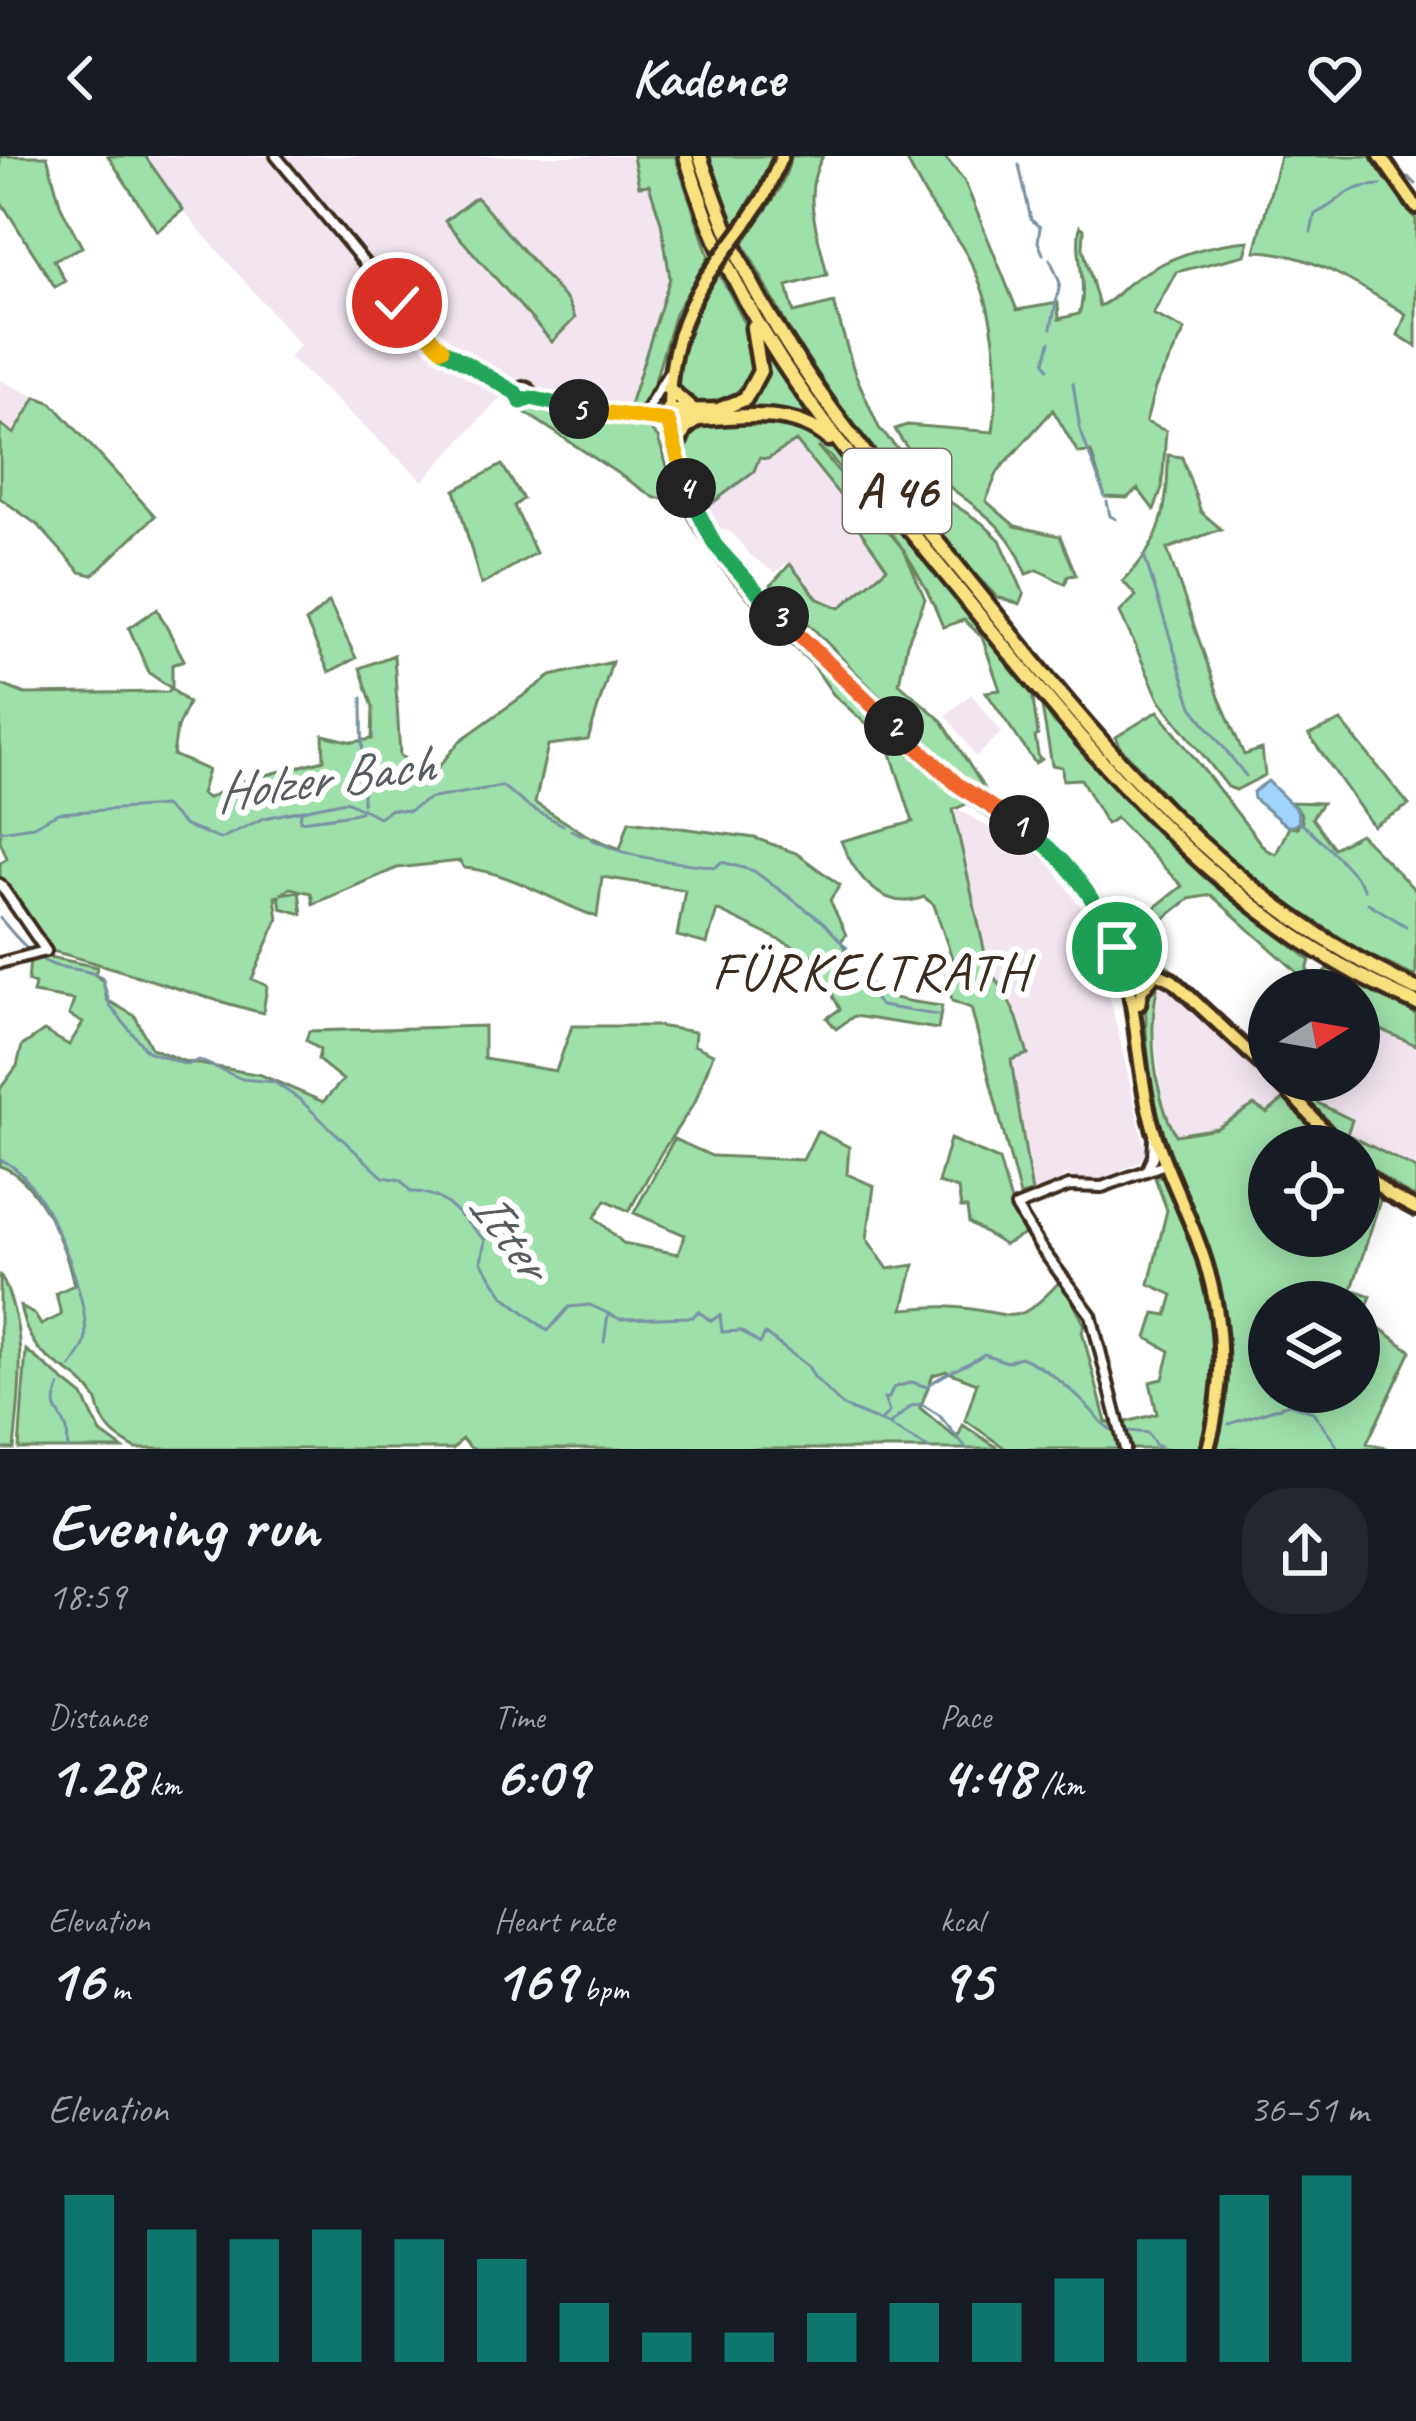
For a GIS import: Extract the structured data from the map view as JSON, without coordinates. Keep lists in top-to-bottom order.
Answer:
{
  "streets": {
    "highway": ["A 46"]
  },
  "districts": ["FÜRKELTRATH"],
  "water": ["Holzer Bach", "Itter"],
  "north": "right",
  "page": {
    "header": "Kadence",
    "pins": [
      "5",
      "4",
      "3",
      "2",
      "1"
    ],
    "heading": ["Evening run", "18:59"],
    "stats": [
      ["Distance", "1.28 km"],
      ["Time", "6:09"],
      ["Pace", "4:48 /km"],
      ["Elevation", "16 m"],
      ["Heart rate", "169 bpm"],
      ["kcal", "95"]
    ],
    "chart": ["Elevation", "36–51 m"]
  }
}
